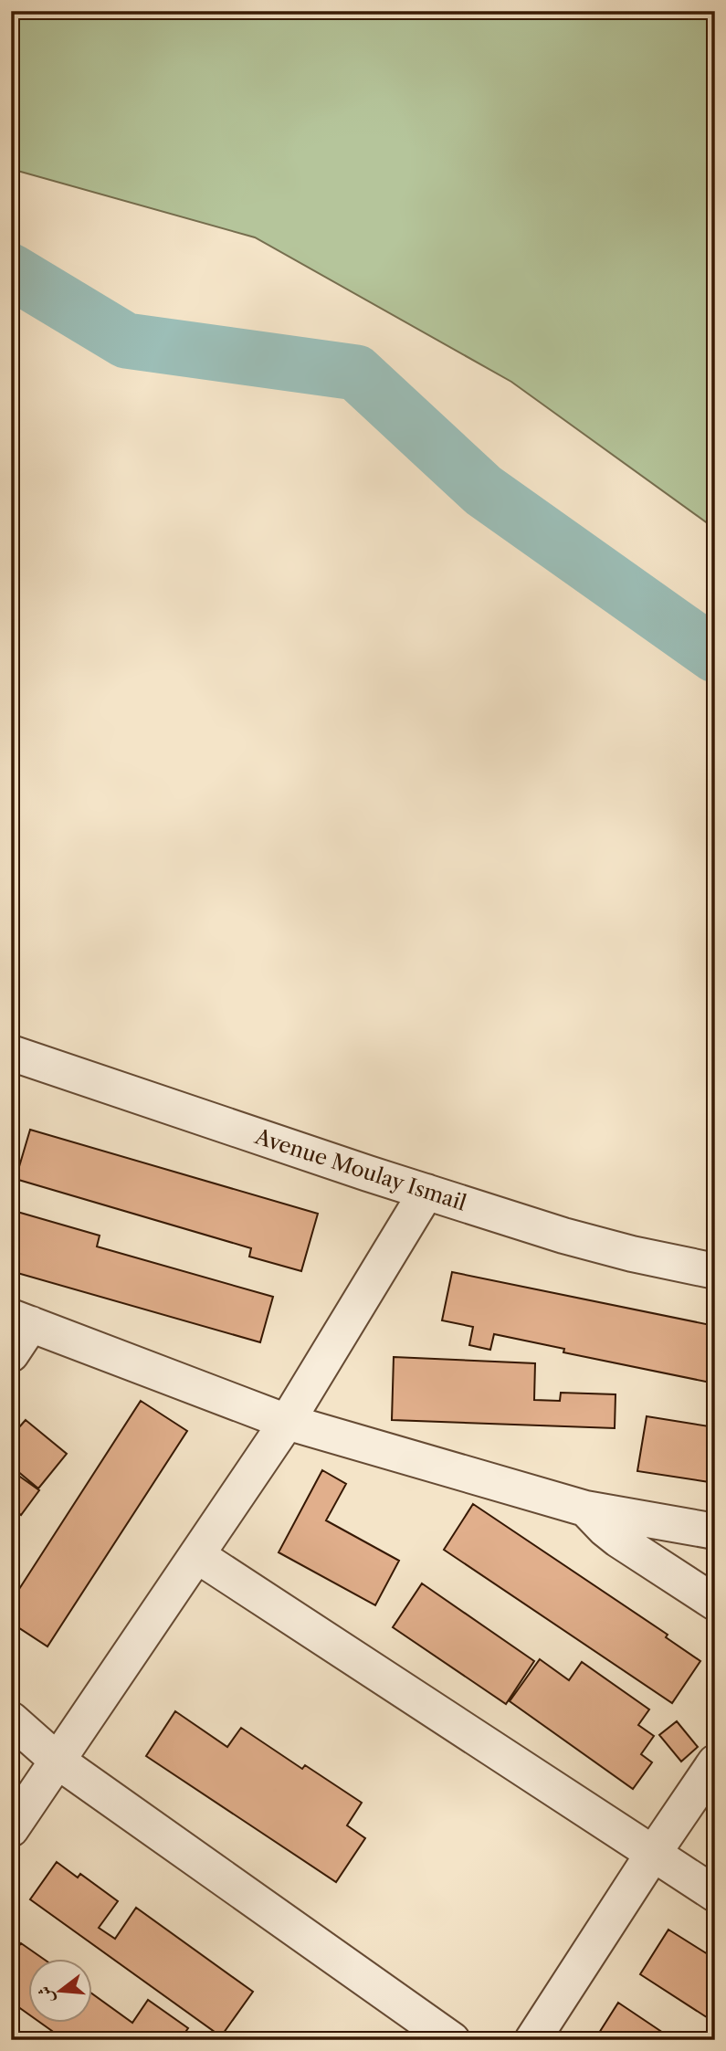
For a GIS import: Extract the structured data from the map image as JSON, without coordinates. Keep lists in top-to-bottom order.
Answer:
{
  "streets": {
    "street": ["Avenue Moulay Ismail"]
  },
  "north": "left"
}
